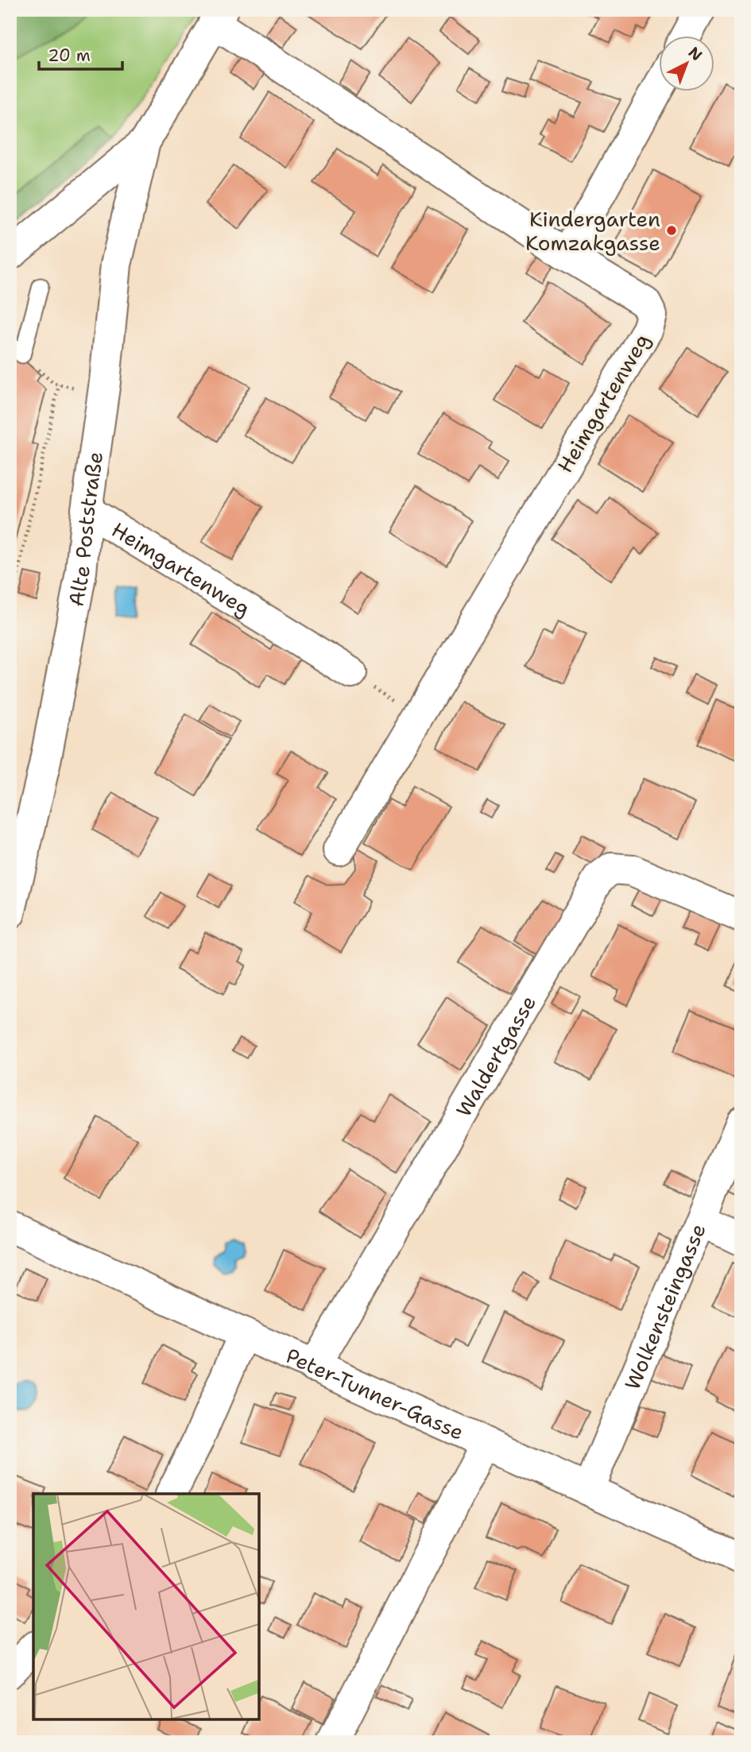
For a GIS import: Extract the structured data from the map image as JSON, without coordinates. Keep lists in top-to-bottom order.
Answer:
{
  "streets": {
    "street": [
      "Heimgartenweg",
      "Alte Poststraße",
      "Waldertgasse",
      "Wolkensteingasse",
      "Peter-Tunner-Gasse"
    ]
  },
  "crossings": [
    ["Heimgartenweg", "Alte Poststraße"],
    ["Waldertgasse", "Peter-Tunner-Gasse"],
    ["Wolkensteingasse", "Peter-Tunner-Gasse"]
  ],
  "places": ["Kindergarten Komzakgasse"],
  "scale_bar": "20 m",
  "north": "top right"
}
